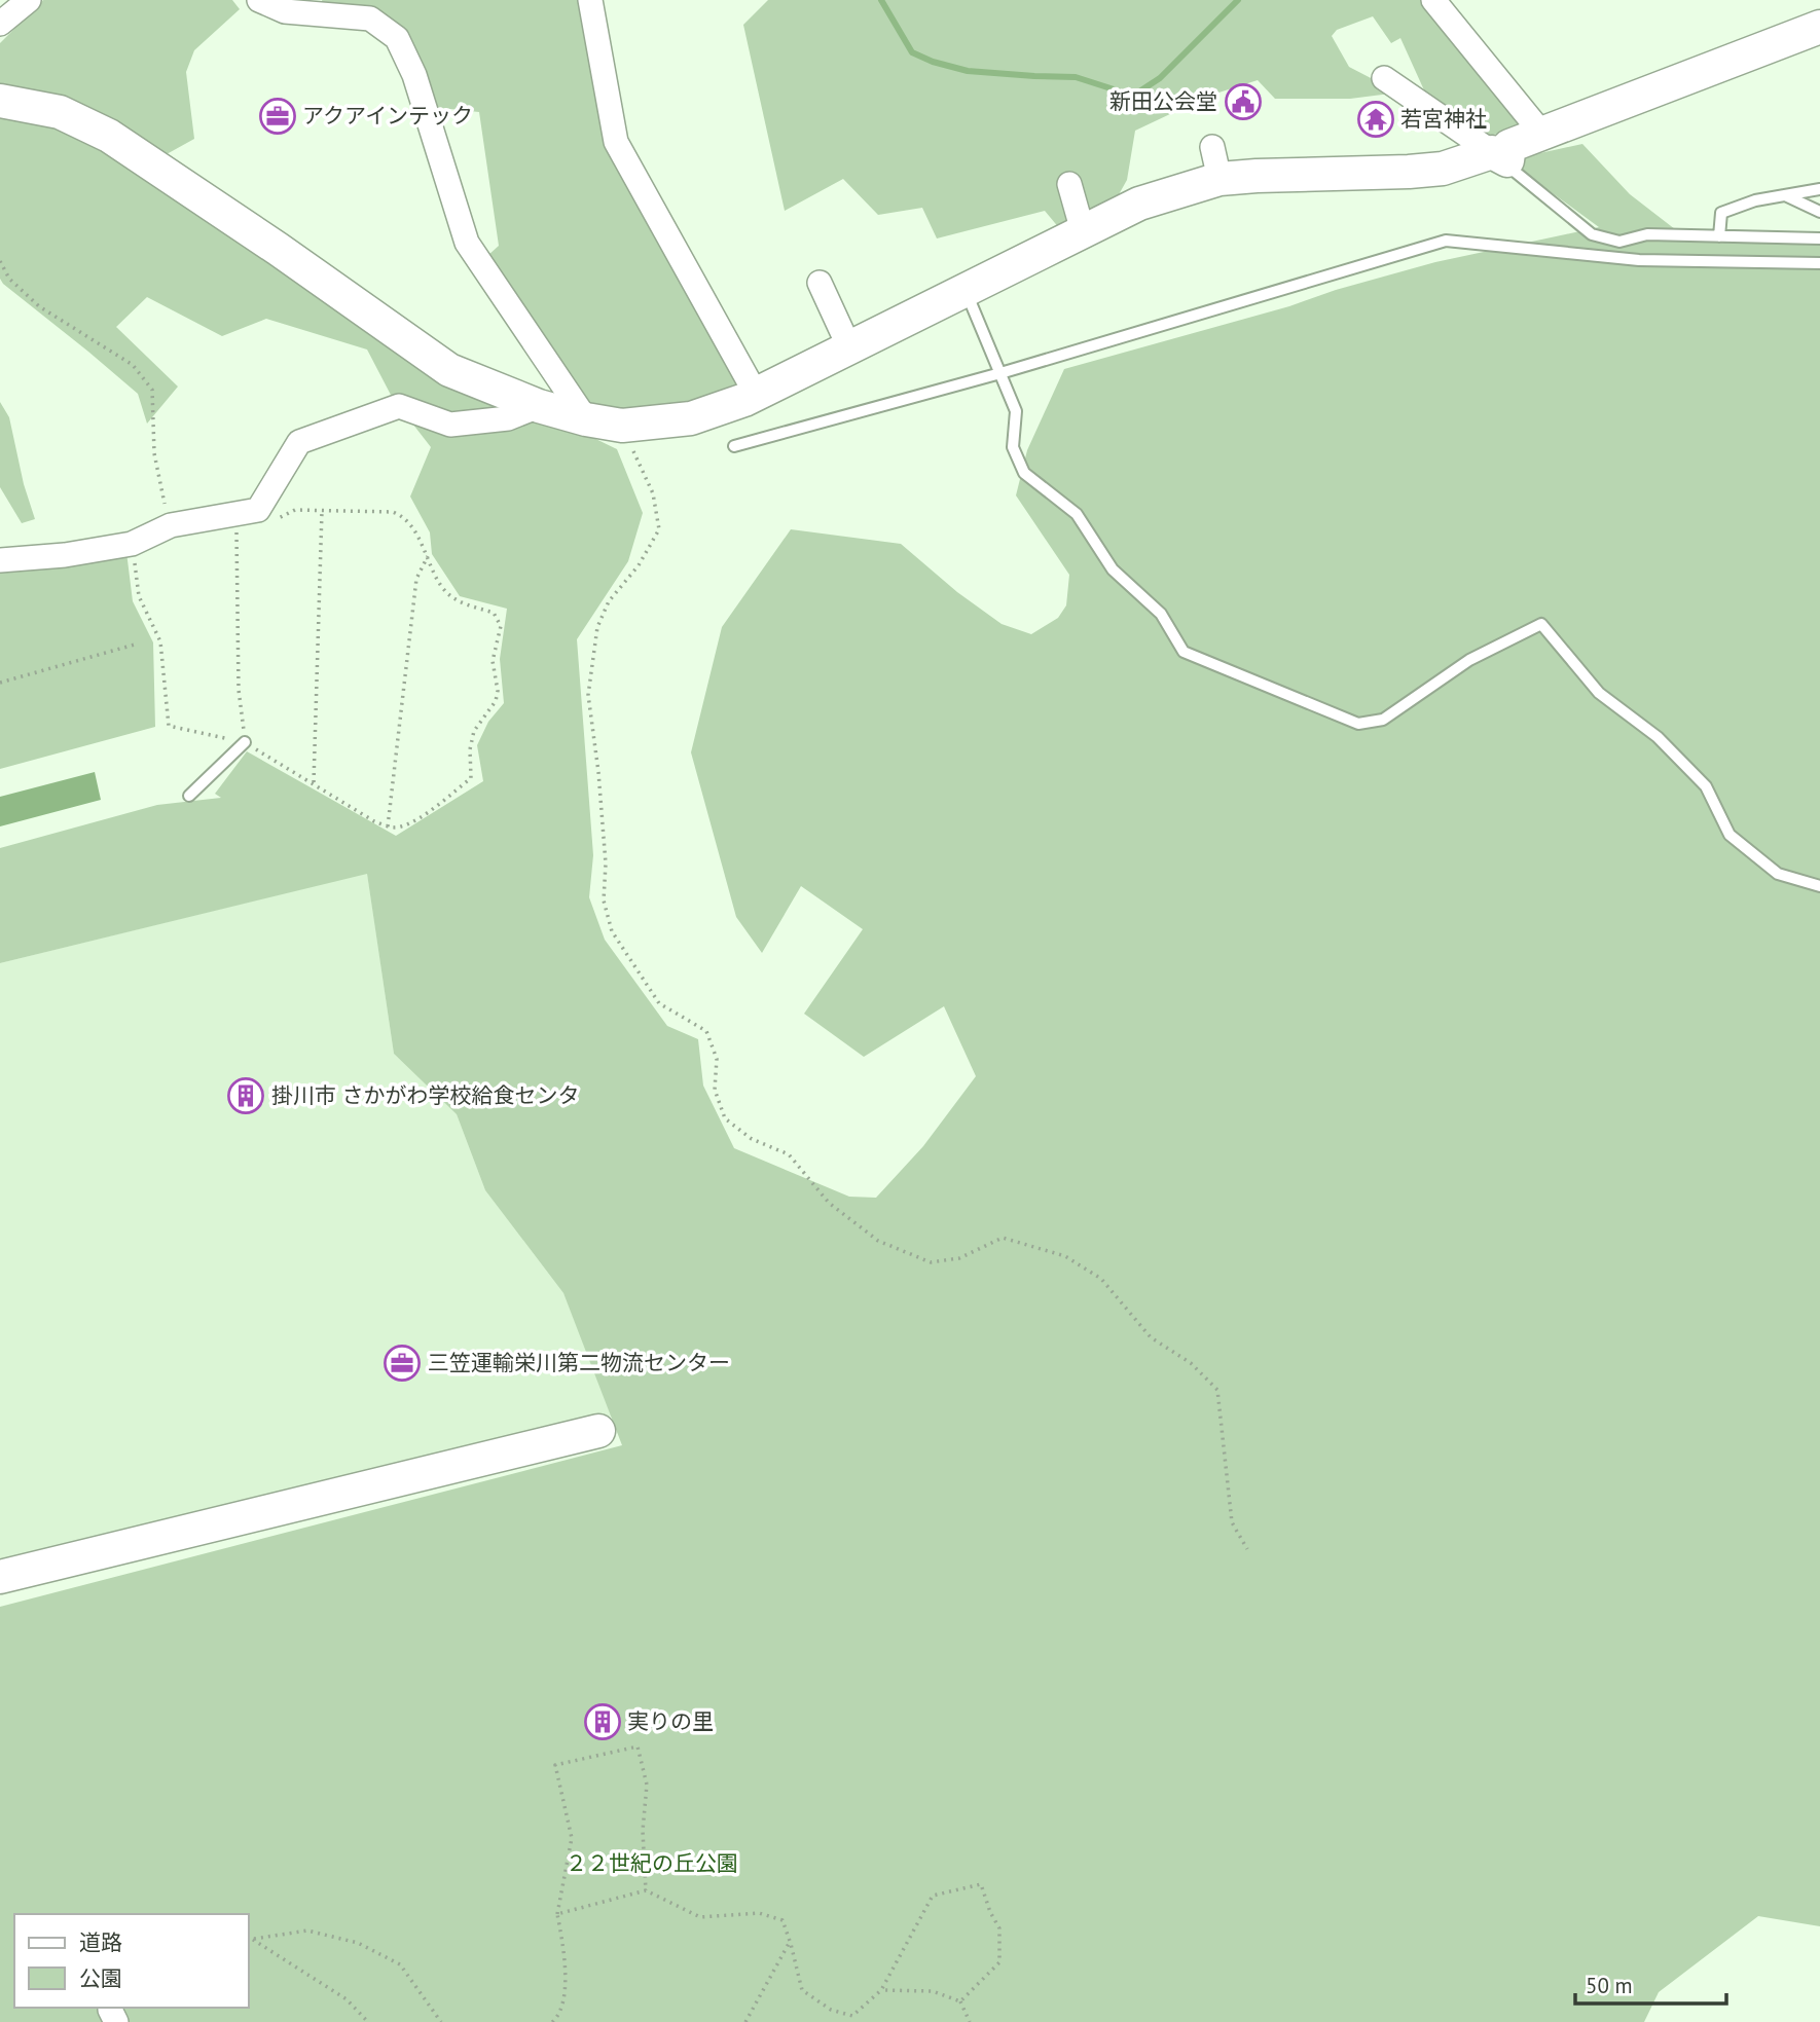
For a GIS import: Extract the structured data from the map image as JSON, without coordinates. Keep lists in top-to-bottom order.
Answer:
{
  "parks": ["２２世紀の丘公園"],
  "places": {
    "public building": ["新田公会堂"],
    "office": ["アクアインテック", "三笠運輸栄川第二物流センター"],
    "temple": ["若宮神社"],
    "building": ["掛川市 さかがわ学校給食センタ", "実りの里"]
  },
  "legend": ["道路", "公園"],
  "scale_bar": "50 m"
}
